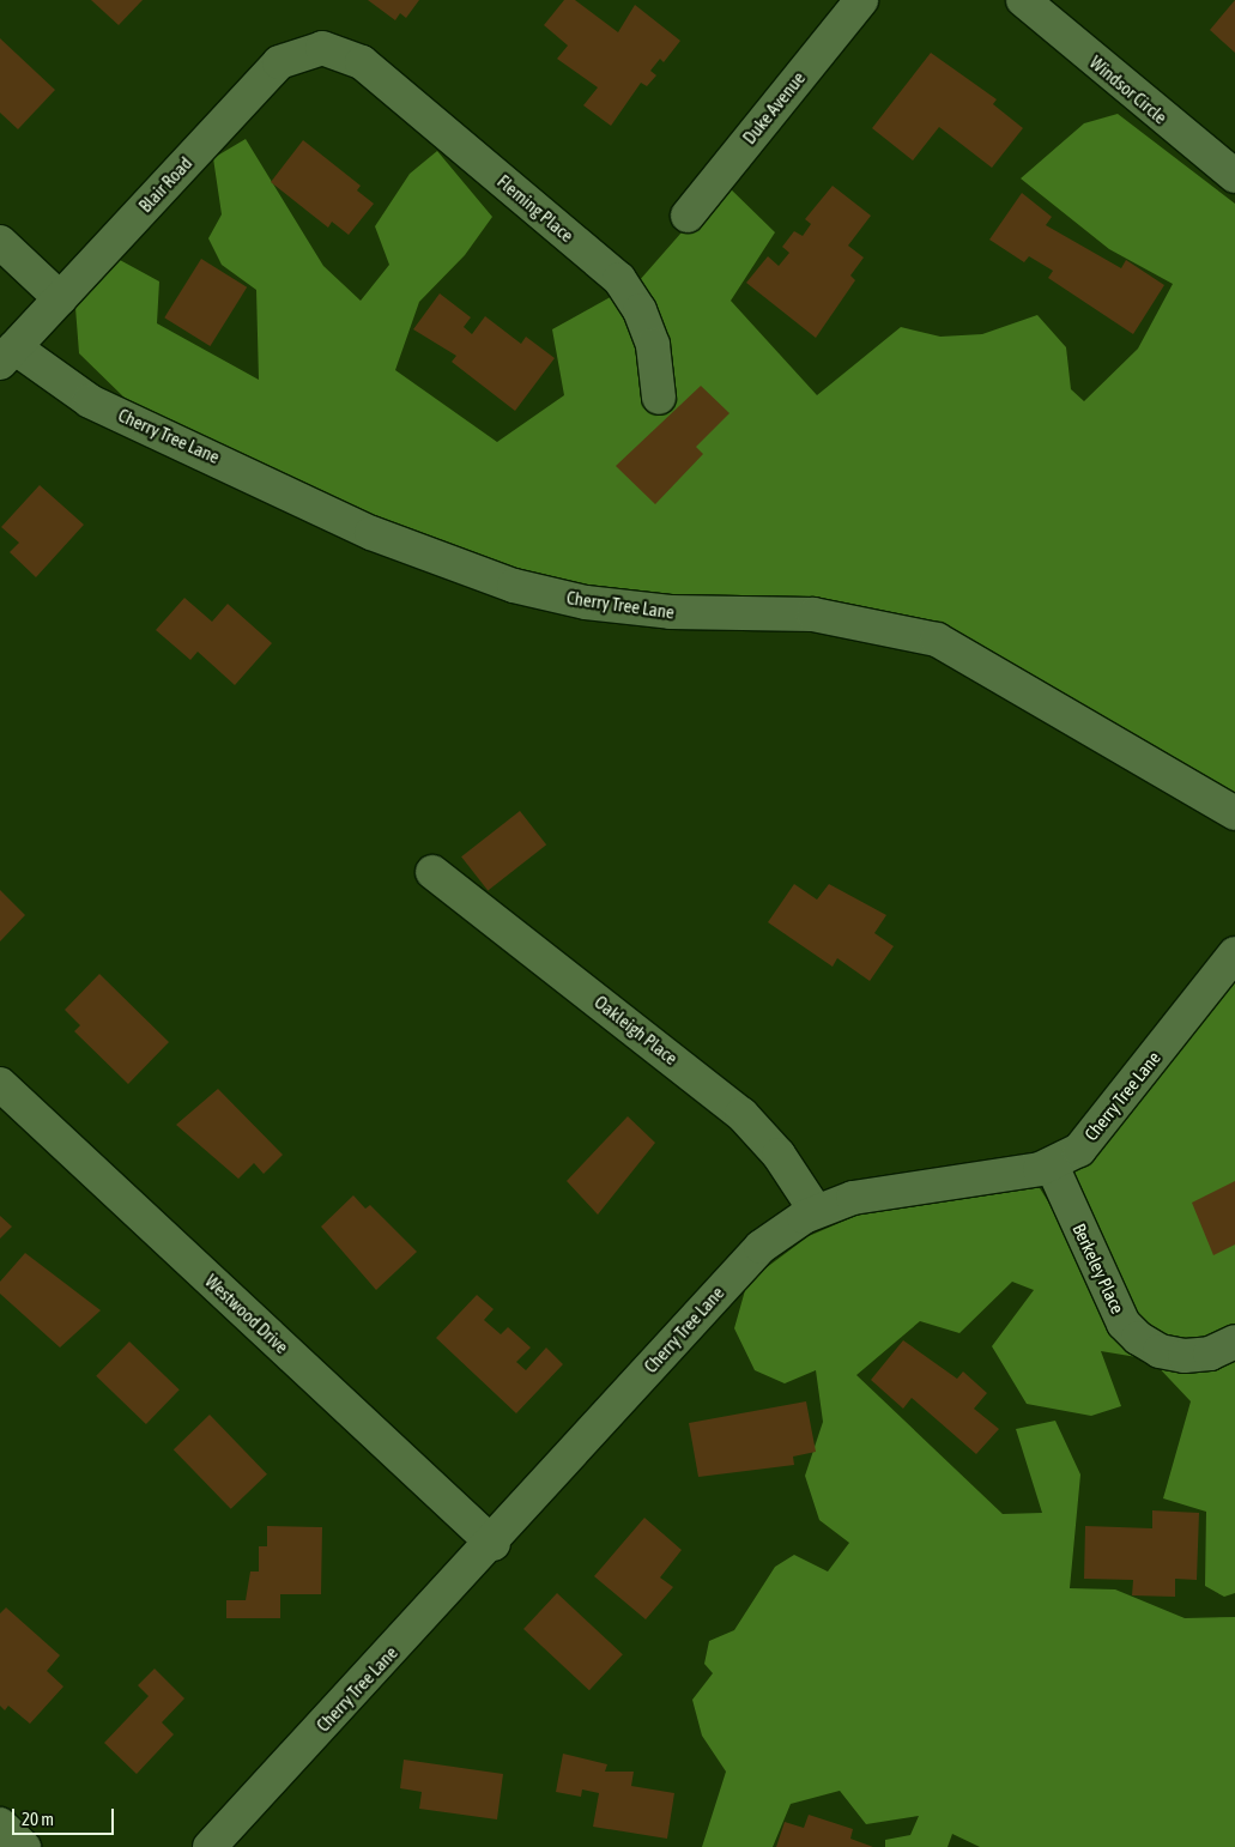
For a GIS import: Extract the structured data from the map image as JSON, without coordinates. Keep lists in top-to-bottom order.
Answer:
{
  "streets": {
    "street": [
      "Windsor Circle",
      "Duke Avenue",
      "Blair Road",
      "Fleming Place",
      "Cherry Tree Lane",
      "Oakleigh Place",
      "Berkeley Place",
      "Westwood Drive"
    ]
  },
  "crossings": [
    ["Blair Road", "Fleming Place"],
    ["Blair Road", "Cherry Tree Lane"],
    ["Cherry Tree Lane", "Oakleigh Place"],
    ["Cherry Tree Lane", "Berkeley Place"],
    ["Cherry Tree Lane", "Westwood Drive"]
  ],
  "scale_bar": "20 m"
}
